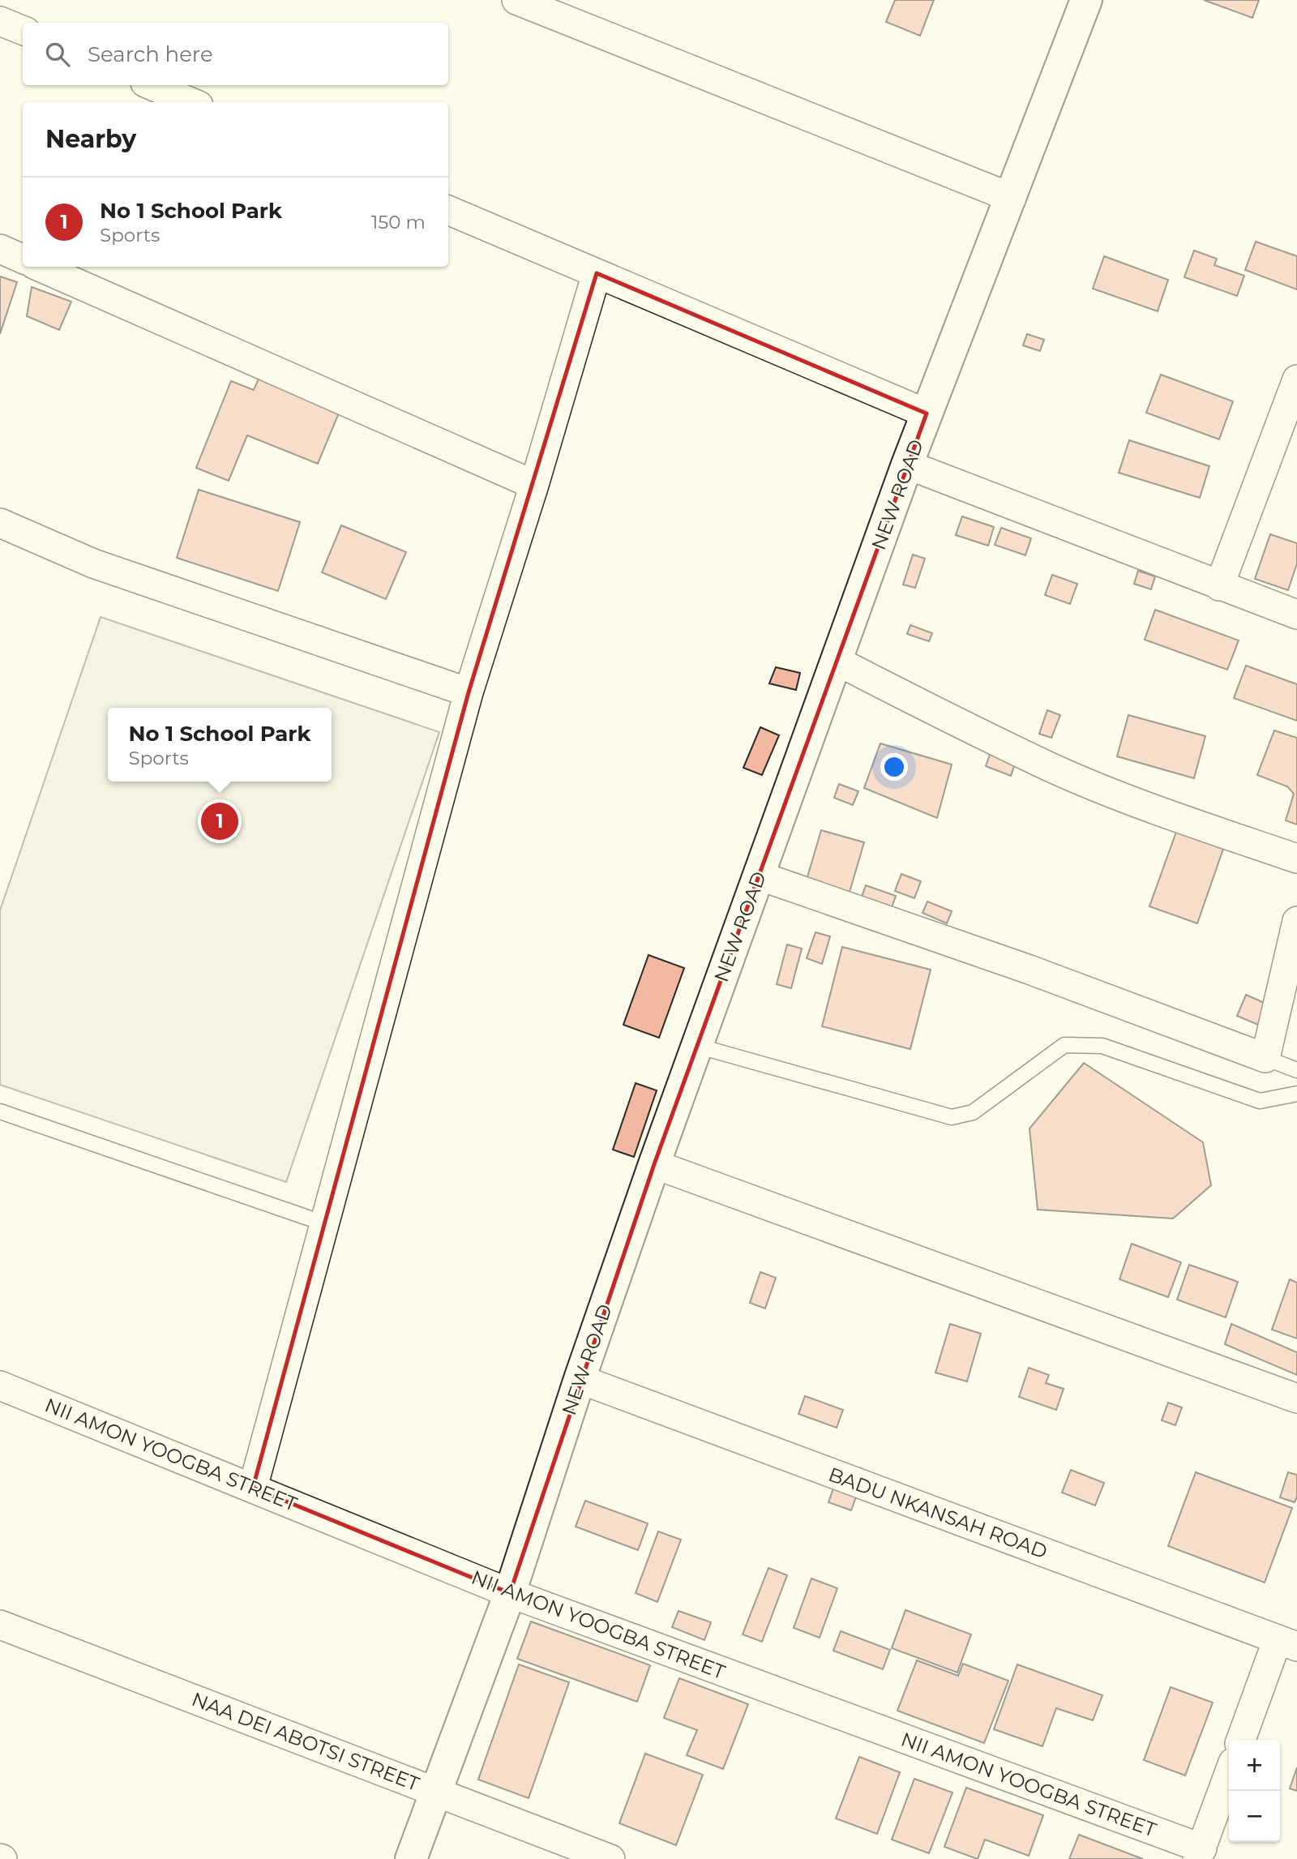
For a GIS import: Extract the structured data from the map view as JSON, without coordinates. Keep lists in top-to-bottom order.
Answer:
{
  "streets": {
    "street": [
      "NEW ROAD",
      "NII AMON YOOGBA STREET",
      "BADU NKANSAH ROAD",
      "NAA DEI ABOTSI STREET"
    ]
  },
  "crossings": [
    ["NEW ROAD", "NII AMON YOOGBA STREET"],
    ["NEW ROAD", "BADU NKANSAH ROAD"],
    ["NEW ROAD", "NAA DEI ABOTSI STREET"]
  ],
  "page": {
    "search": "Search here",
    "heading": "Nearby",
    "list": [
      {
        "mark": "1",
        "name": "No 1 School Park",
        "note": "Sports",
        "value": "150 m"
      }
    ],
    "popup": ["No 1 School Park", "Sports"],
    "pins": "1",
    "map_buttons": ["+", "−"]
  }
}
